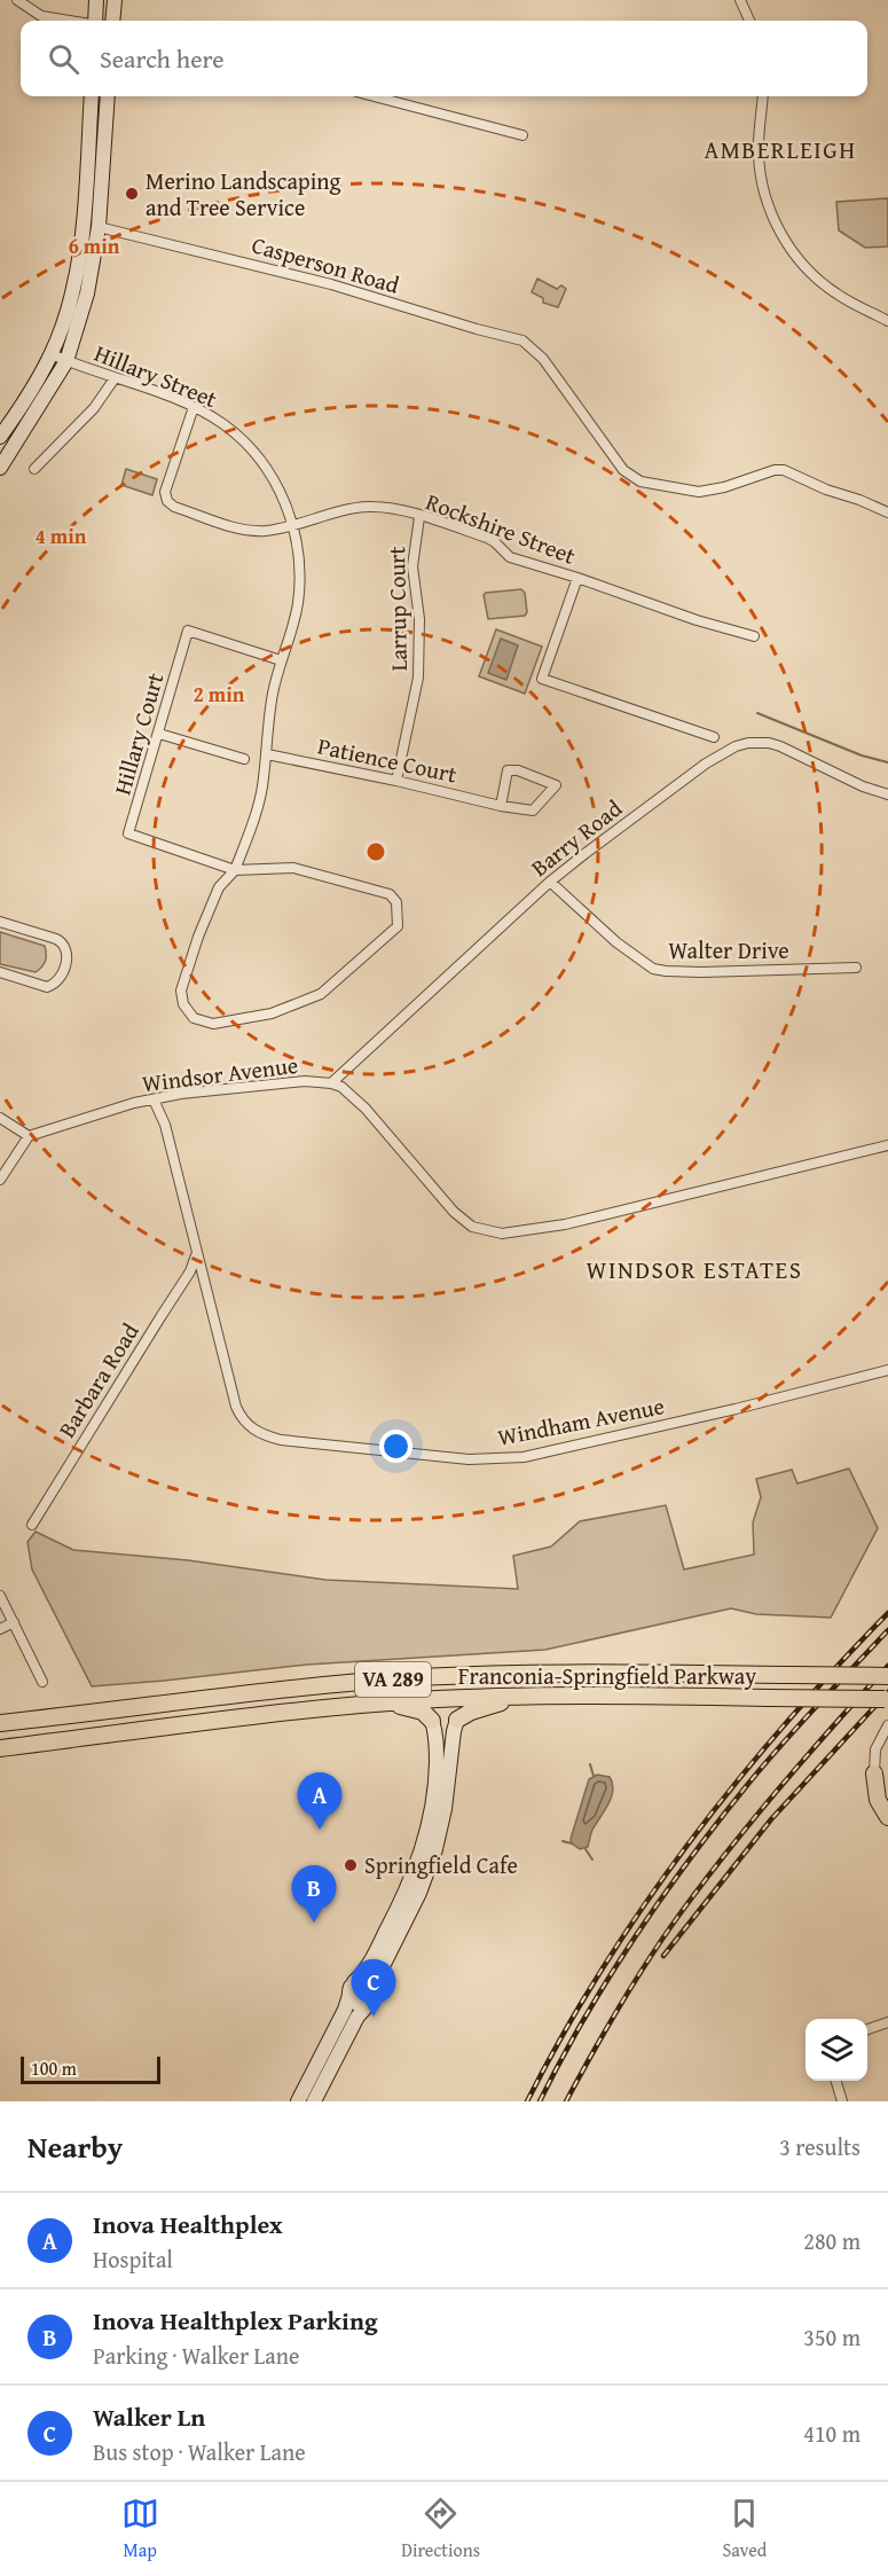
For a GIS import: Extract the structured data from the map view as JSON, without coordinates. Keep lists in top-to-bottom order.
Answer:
{
  "streets": {
    "main road": ["Franconia-Springfield Parkway", "VA 289"],
    "street": [
      "Casperson Road",
      "Hillary Street",
      "Rockshire Street",
      "Larrup Court",
      "Hillary Court",
      "Patience Court",
      "Barry Road",
      "Walter Drive",
      "Windsor Avenue",
      "Barbara Road",
      "Windham Avenue"
    ]
  },
  "crossings": [
    ["Hillary Street", "Rockshire Street"],
    ["Hillary Street", "Hillary Court"],
    ["Hillary Street", "Patience Court"],
    ["Rockshire Street", "Larrup Court"],
    ["Larrup Court", "Patience Court"],
    ["Barry Road", "Walter Drive"],
    ["Barry Road", "Windsor Avenue"],
    ["Windsor Avenue", "Windham Avenue"],
    ["Barbara Road", "Windham Avenue"]
  ],
  "districts": ["AMBERLEIGH", "WINDSOR ESTATES"],
  "places": ["Merino Landscaping and Tree Service", "Springfield Cafe"],
  "scale_bar": "100 m",
  "page": {
    "search": "Search here",
    "pins": ["A", "B", "C"],
    "scale": "100 m",
    "heading": ["Nearby", "3 results"],
    "list": [
      {
        "mark": "A",
        "name": "Inova Healthplex",
        "note": "Hospital",
        "value": "280 m"
      },
      {
        "mark": "B",
        "name": "Inova Healthplex Parking",
        "note": "Parking · Walker Lane",
        "value": "350 m"
      },
      {
        "mark": "C",
        "name": "Walker Ln",
        "note": "Bus stop · Walker Lane",
        "value": "410 m"
      }
    ],
    "nav": ["Map", "Directions", "Saved"]
  },
  "rings": ["6 min", "4 min", "2 min"]
}
